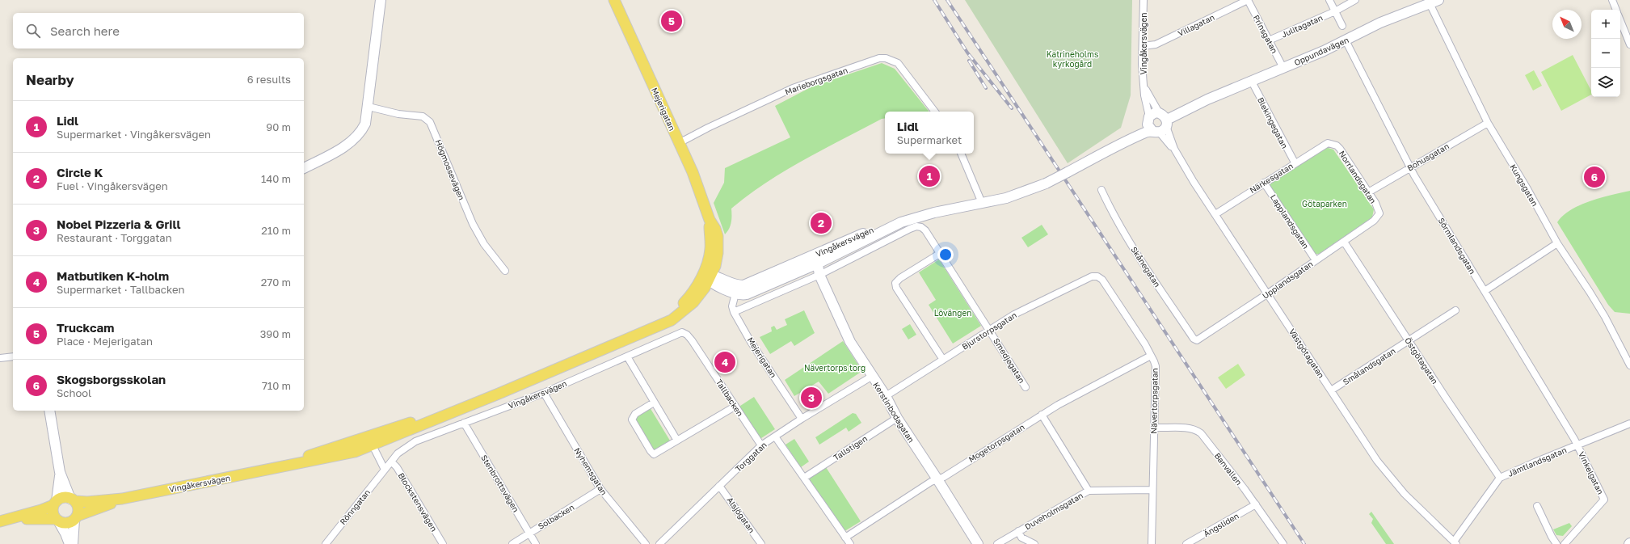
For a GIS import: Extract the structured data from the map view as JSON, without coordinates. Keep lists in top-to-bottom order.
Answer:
{
  "streets": {
    "main road": [
      "Vingåkersvägen",
      "Oppundavägen",
      "Mejerigatan",
      "Kerstinbodagatan"
    ],
    "street": [
      "Villagatan",
      "Julitagatan",
      "Prinsgatan",
      "Marieborgsgatan",
      "Blekingegatan",
      "Bohusgatan",
      "Högmossevägen",
      "Norrlandsgatan",
      "Närkesgatan",
      "Kungsgatan",
      "Lapplandsgatan",
      "Sörmlandsgatan",
      "Skånegatan",
      "Upplandsgatan",
      "Bjurstorpsgatan",
      "Västgötagatan",
      "Smedjegatan",
      "Östgötagatan",
      "Smålandsgatan",
      "Tallbacken",
      "Nävertorpsgatan",
      "Mogetorpsgatan",
      "Tallstigen",
      "Torggatan",
      "Jämtlandsgatan",
      "Banvallen",
      "Nyhemsgatan",
      "Vinkelgatan",
      "Stenbrottsvägen",
      "Blockstensvägen",
      "Rönngatan",
      "Duveholmsgatan",
      "Alsjögatan",
      "Solbacken",
      "Ängsliden"
    ]
  },
  "crossings": [
    ["Villagatan", "Prinsgatan"],
    ["Villagatan", "Vingåkersvägen"],
    ["Julitagatan", "Prinsgatan"],
    ["Prinsgatan", "Oppundavägen"],
    ["Vingåkersvägen", "Oppundavägen"],
    ["Vingåkersvägen", "Mejerigatan"],
    ["Vingåkersvägen", "Västgötagatan"],
    ["Vingåkersvägen", "Smedjegatan"],
    ["Vingåkersvägen", "Tallbacken"],
    ["Vingåkersvägen", "Kerstinbodagatan"],
    ["Vingåkersvägen", "Nyhemsgatan"],
    ["Vingåkersvägen", "Stenbrottsvägen"],
    ["Vingåkersvägen", "Blockstensvägen"],
    ["Vingåkersvägen", "Rönngatan"],
    ["Oppundavägen", "Blekingegatan"],
    ["Oppundavägen", "Kungsgatan"],
    ["Oppundavägen", "Sörmlandsgatan"],
    ["Oppundavägen", "Västgötagatan"],
    ["Marieborgsgatan", "Mejerigatan"],
    ["Mejerigatan", "Torggatan"],
    ["Blekingegatan", "Närkesgatan"],
    ["Bohusgatan", "Norrlandsgatan"],
    ["Bohusgatan", "Kungsgatan"],
    ["Bohusgatan", "Sörmlandsgatan"],
    ["Norrlandsgatan", "Närkesgatan"],
    ["Norrlandsgatan", "Upplandsgatan"],
    ["Närkesgatan", "Lapplandsgatan"],
    ["Närkesgatan", "Västgötagatan"],
    ["Lapplandsgatan", "Upplandsgatan"],
    ["Sörmlandsgatan", "Jämtlandsgatan"],
    ["Sörmlandsgatan", "Vinkelgatan"],
    ["Skånegatan", "Upplandsgatan"],
    ["Upplandsgatan", "Västgötagatan"],
    ["Upplandsgatan", "Östgötagatan"],
    ["Bjurstorpsgatan", "Smedjegatan"],
    ["Bjurstorpsgatan", "Nävertorpsgatan"],
    ["Bjurstorpsgatan", "Kerstinbodagatan"],
    ["Västgötagatan", "Smålandsgatan"],
    ["Västgötagatan", "Jämtlandsgatan"],
    ["Östgötagatan", "Smålandsgatan"],
    ["Östgötagatan", "Jämtlandsgatan"],
    ["Tallbacken", "Torggatan"],
    ["Nävertorpsgatan", "Mogetorpsgatan"],
    ["Nävertorpsgatan", "Banvallen"],
    ["Nävertorpsgatan", "Duveholmsgatan"],
    ["Kerstinbodagatan", "Mogetorpsgatan"],
    ["Kerstinbodagatan", "Tallstigen"],
    ["Kerstinbodagatan", "Torggatan"],
    ["Torggatan", "Alsjögatan"],
    ["Jämtlandsgatan", "Vinkelgatan"],
    ["Banvallen", "Ängsliden"],
    ["Nyhemsgatan", "Solbacken"],
    ["Stenbrottsvägen", "Solbacken"],
    ["Blockstensvägen", "Rönngatan"]
  ],
  "parks": [
    "Katrineholms kyrkogård",
    "Götaparken",
    "Lövängen",
    "Nävertorps torg"
  ],
  "north": "top left",
  "page": {
    "pins": [
      "5",
      "1",
      "6",
      "2",
      "4",
      "3"
    ],
    "map_buttons": ["+", "−"],
    "search": "Search here",
    "heading": ["Nearby", "6 results"],
    "list": [
      {
        "mark": "1",
        "name": "Lidl",
        "note": "Supermarket · Vingåkersvägen",
        "value": "90 m"
      },
      {
        "mark": "2",
        "name": "Circle K",
        "note": "Fuel · Vingåkersvägen",
        "value": "140 m"
      },
      {
        "mark": "3",
        "name": "Nobel Pizzeria & Grill",
        "note": "Restaurant · Torggatan",
        "value": "210 m"
      },
      {
        "mark": "4",
        "name": "Matbutiken K-holm",
        "note": "Supermarket · Tallbacken",
        "value": "270 m"
      },
      {
        "mark": "5",
        "name": "Truckcam",
        "note": "Place · Mejerigatan",
        "value": "390 m"
      },
      {
        "mark": "6",
        "name": "Skogsborgsskolan",
        "note": "School",
        "value": "710 m"
      }
    ],
    "popup": ["Lidl", "Supermarket"]
  }
}
